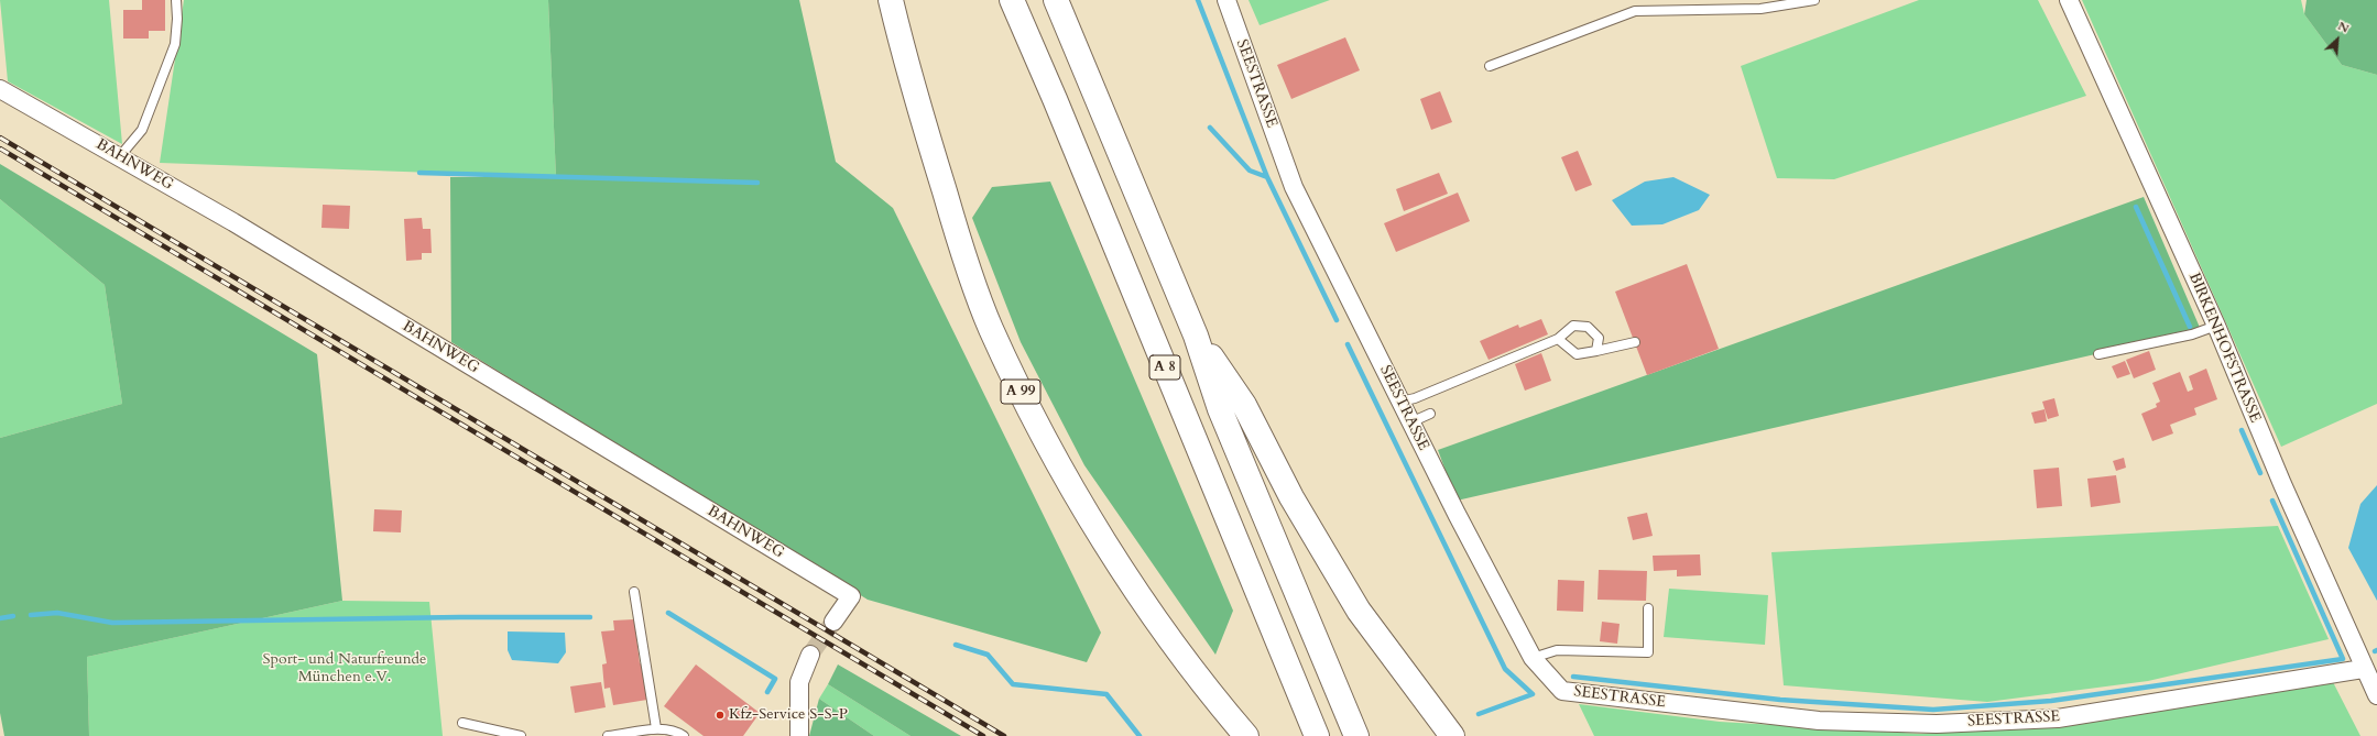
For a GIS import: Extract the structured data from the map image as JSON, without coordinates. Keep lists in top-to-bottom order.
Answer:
{
  "streets": {
    "highway": ["A 8", "A 99"],
    "street": ["SEESTRASSE", "BAHNWEG", "BIRKENHOFSTRASSE"]
  },
  "crossings": [
    ["SEESTRASSE", "BIRKENHOFSTRASSE"]
  ],
  "parks": ["Sport- und Naturfreunde München e.V."],
  "places": ["Kfz-Service S-S-P"],
  "north": "top right"
}
